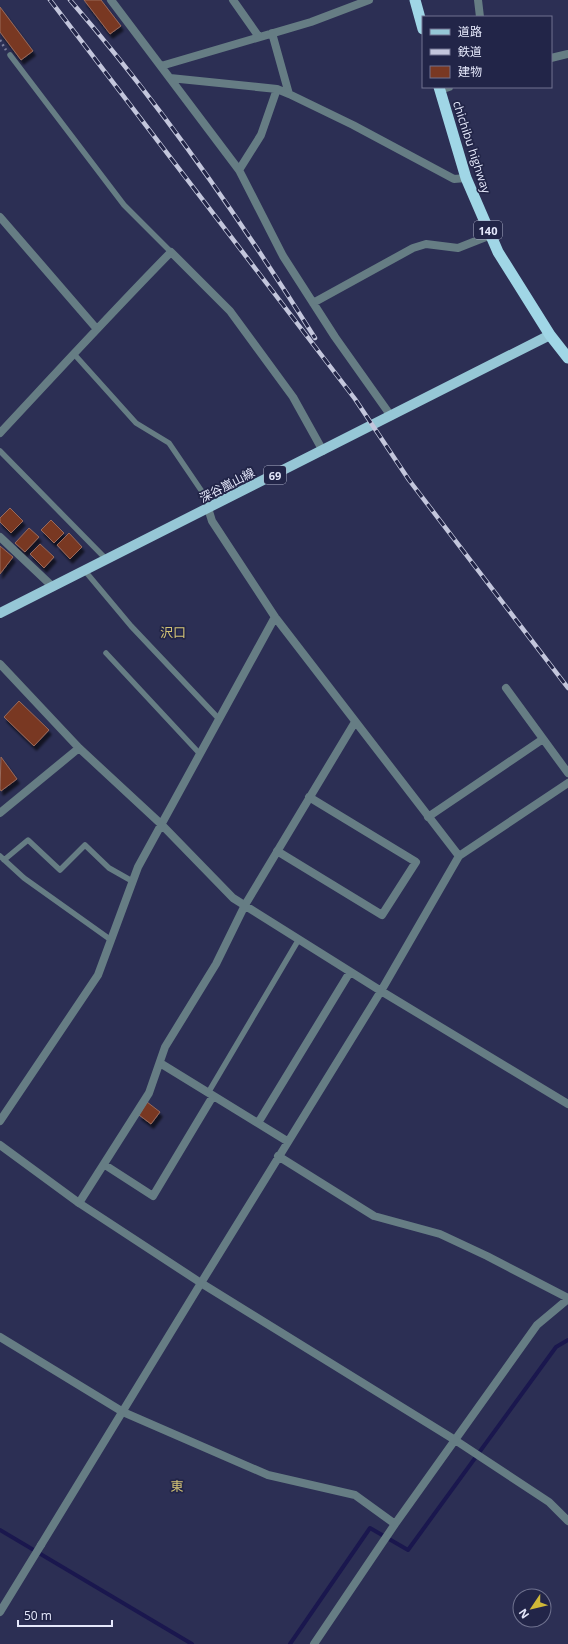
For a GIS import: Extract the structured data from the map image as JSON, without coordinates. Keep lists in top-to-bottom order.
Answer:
{
  "streets": {
    "highway": ["chichibu highway", "140"],
    "main road": ["69", "深谷嵐山線"]
  },
  "crossings": [
    ["chichibu highway", "深谷嵐山線"]
  ],
  "districts": ["沢口", "東"],
  "legend": ["道路", "鉄道", "建物"],
  "scale_bar": "50 m",
  "north": "bottom left"
}
